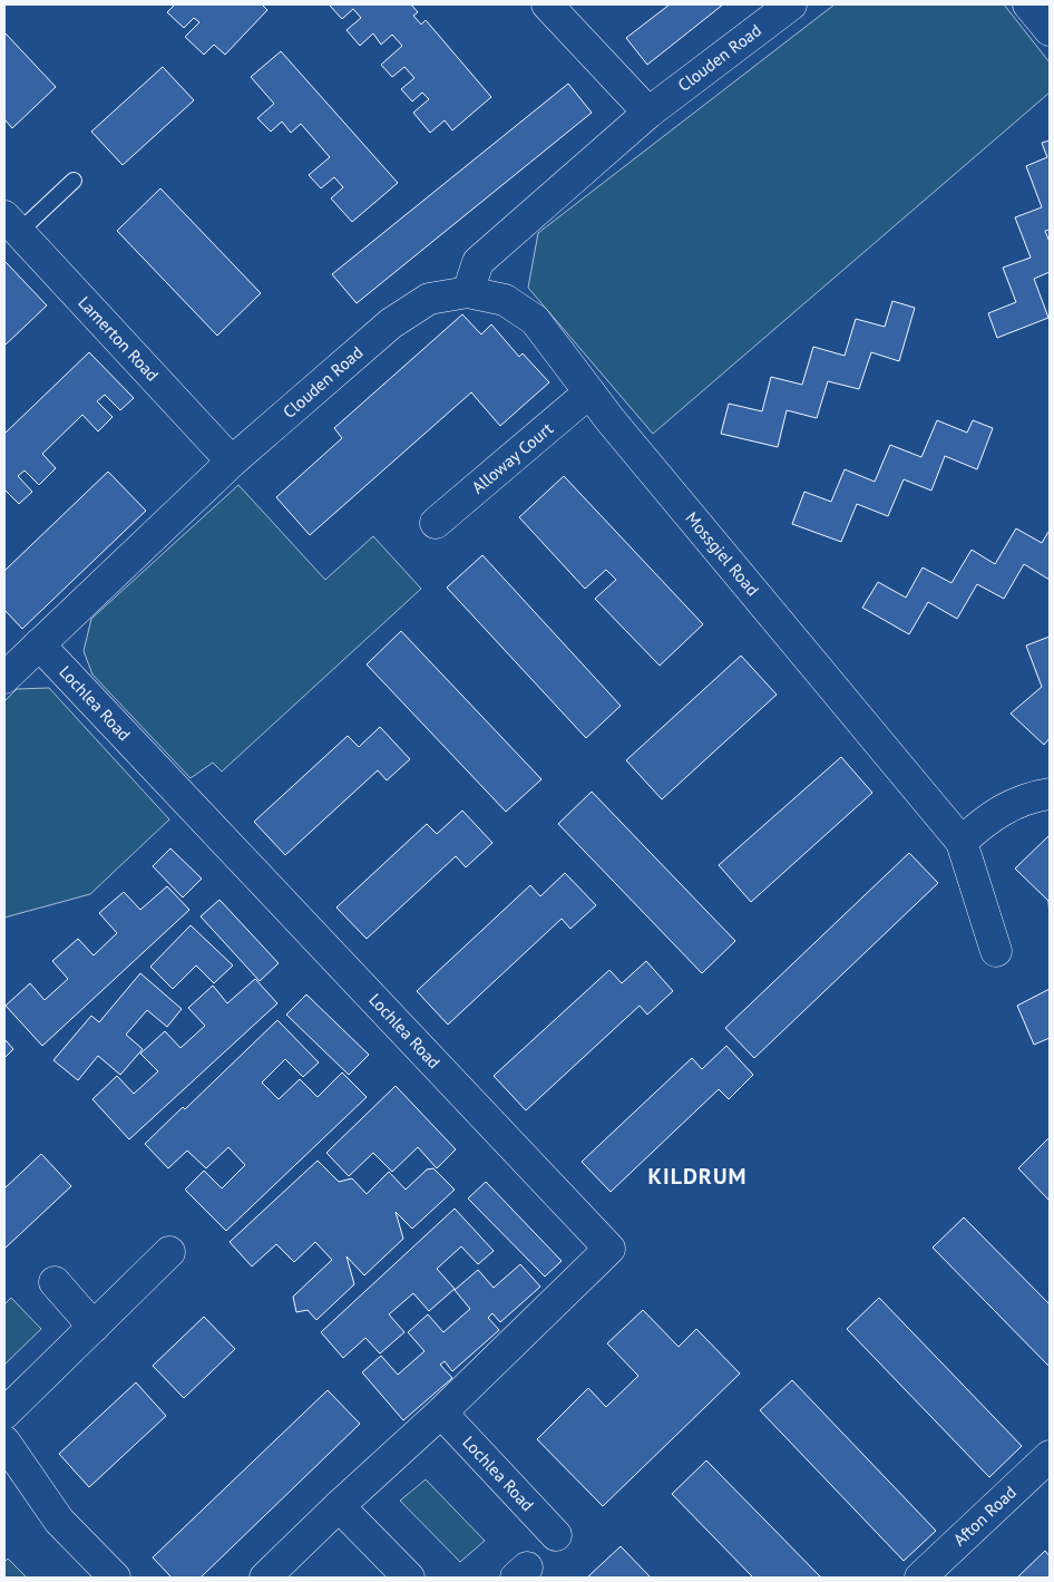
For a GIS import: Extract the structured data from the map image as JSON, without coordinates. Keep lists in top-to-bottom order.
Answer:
{
  "streets": {
    "street": [
      "Clouden Road",
      "Lamerton Road",
      "Alloway Court",
      "Mossgiel Road",
      "Lochlea Road",
      "Afton Road"
    ]
  },
  "crossings": [
    ["Clouden Road", "Lamerton Road"],
    ["Clouden Road", "Mossgiel Road"],
    ["Clouden Road", "Lochlea Road"],
    ["Alloway Court", "Mossgiel Road"]
  ],
  "districts": ["KILDRUM"]
}
